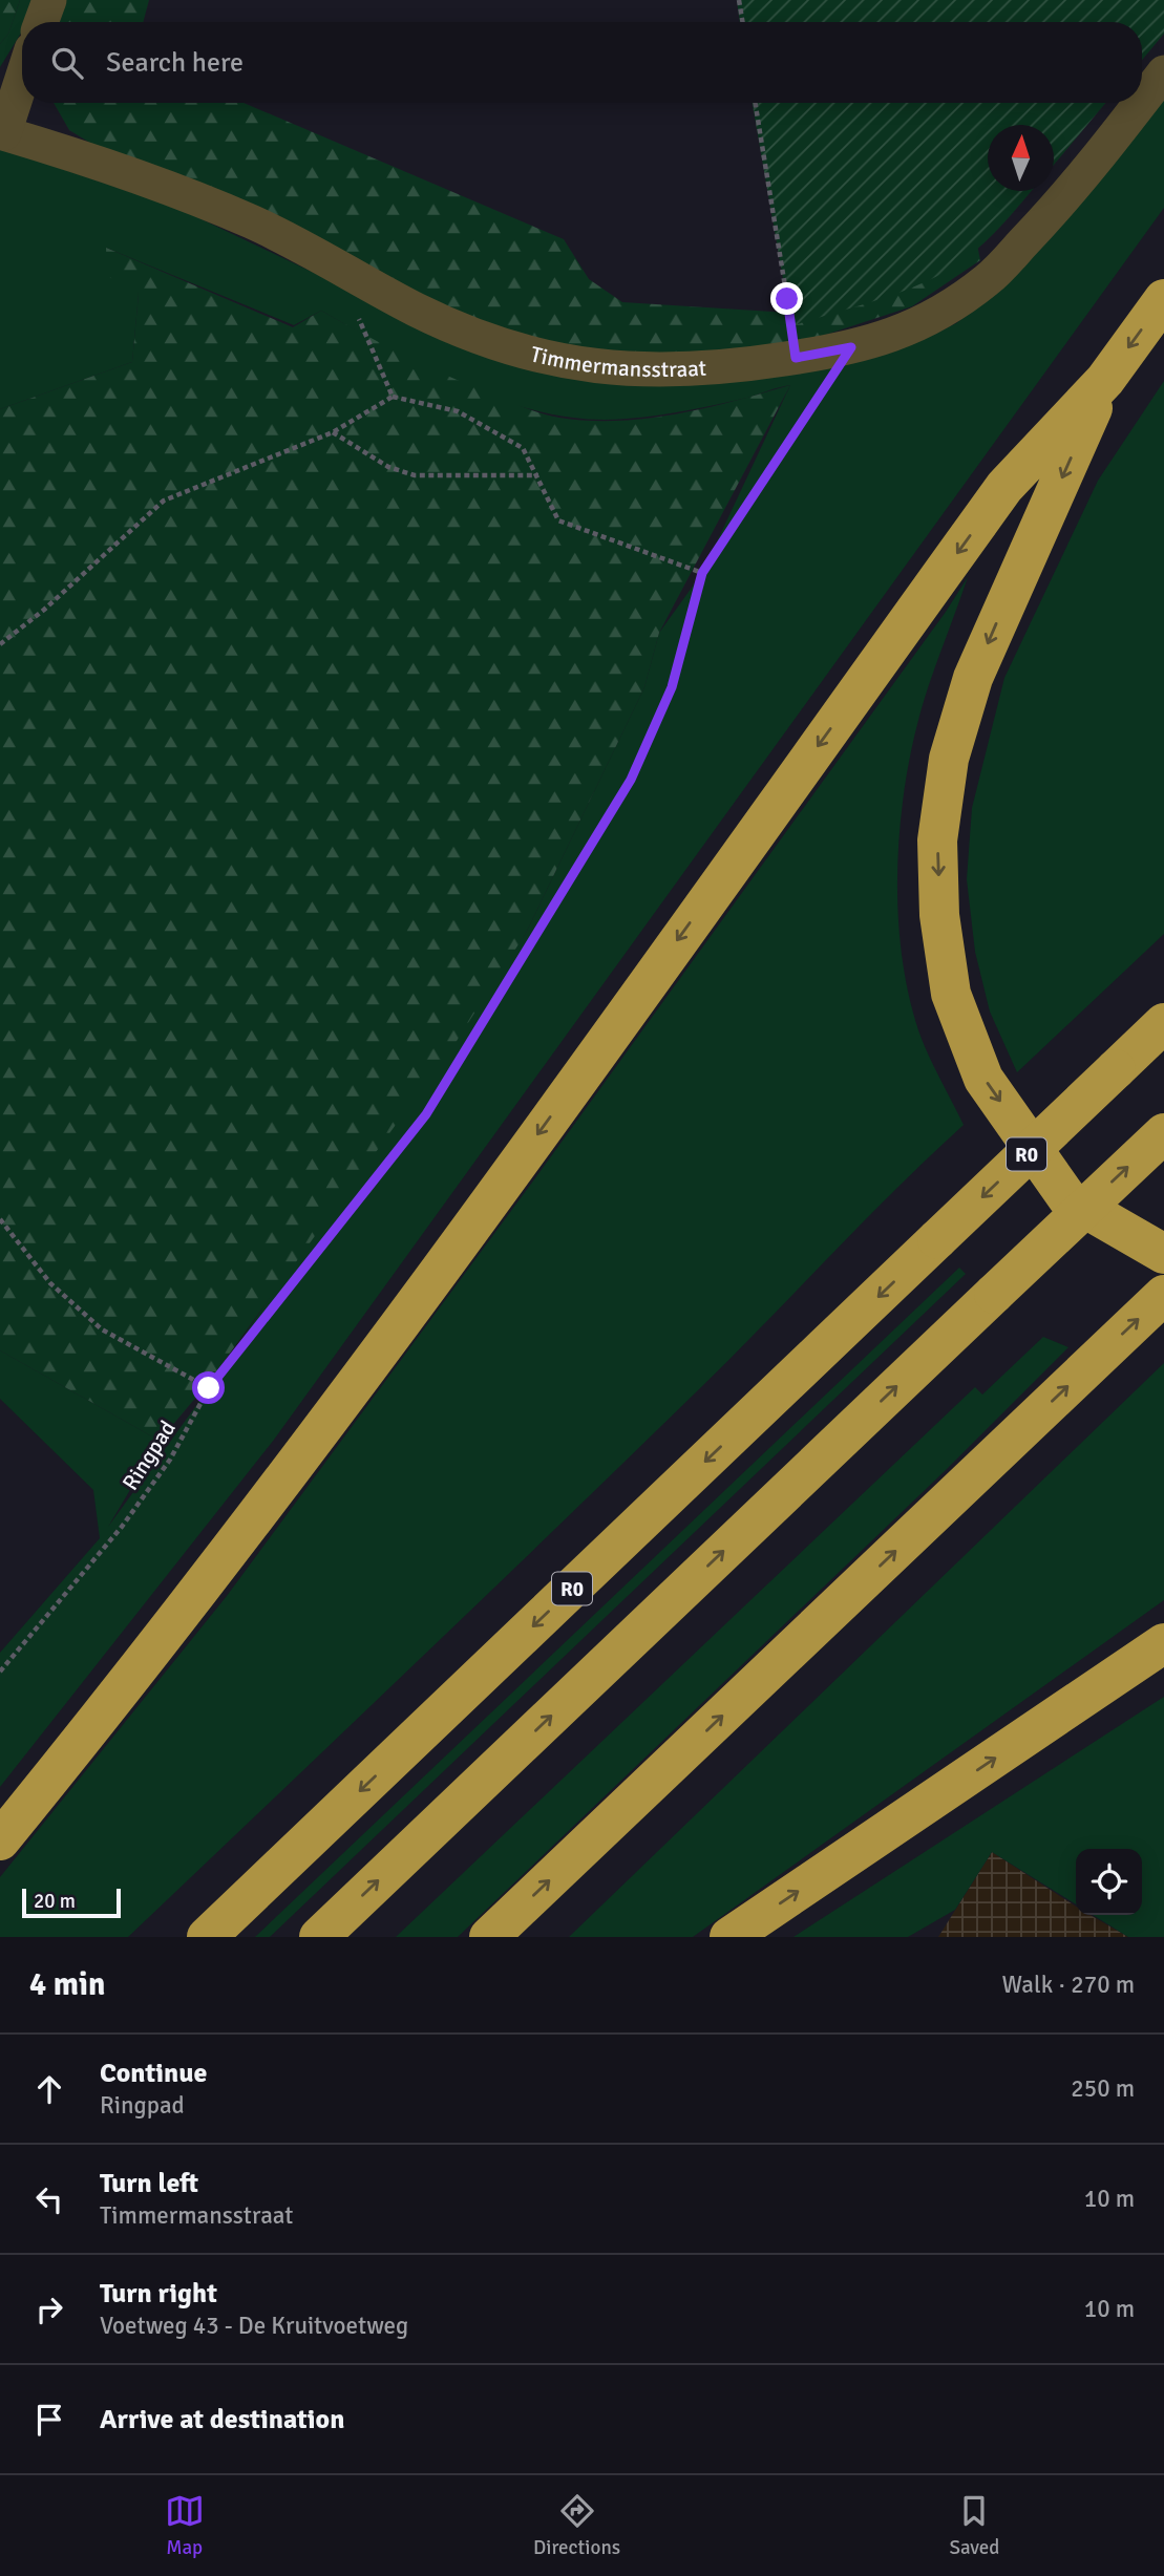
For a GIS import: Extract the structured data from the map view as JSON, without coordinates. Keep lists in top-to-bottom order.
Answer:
{
  "streets": {
    "highway": ["R0"],
    "street": ["Timmermansstraat"],
    "path": ["Ringpad"]
  },
  "crossings": [
    ["Timmermansstraat", "Ringpad"]
  ],
  "scale_bar": "20 m",
  "north": "top",
  "page": {
    "search": "Search here",
    "scale": "20 m",
    "heading": ["4 min", "Walk · 270 m"],
    "list": [
      ["Continue", "Ringpad", "250 m"],
      ["Turn left", "Timmermansstraat", "10 m"],
      ["Turn right", "Voetweg 43 - De Kruitvoetweg", "10 m"],
      "Arrive at destination"
    ],
    "nav": ["Map", "Directions", "Saved"]
  }
}
